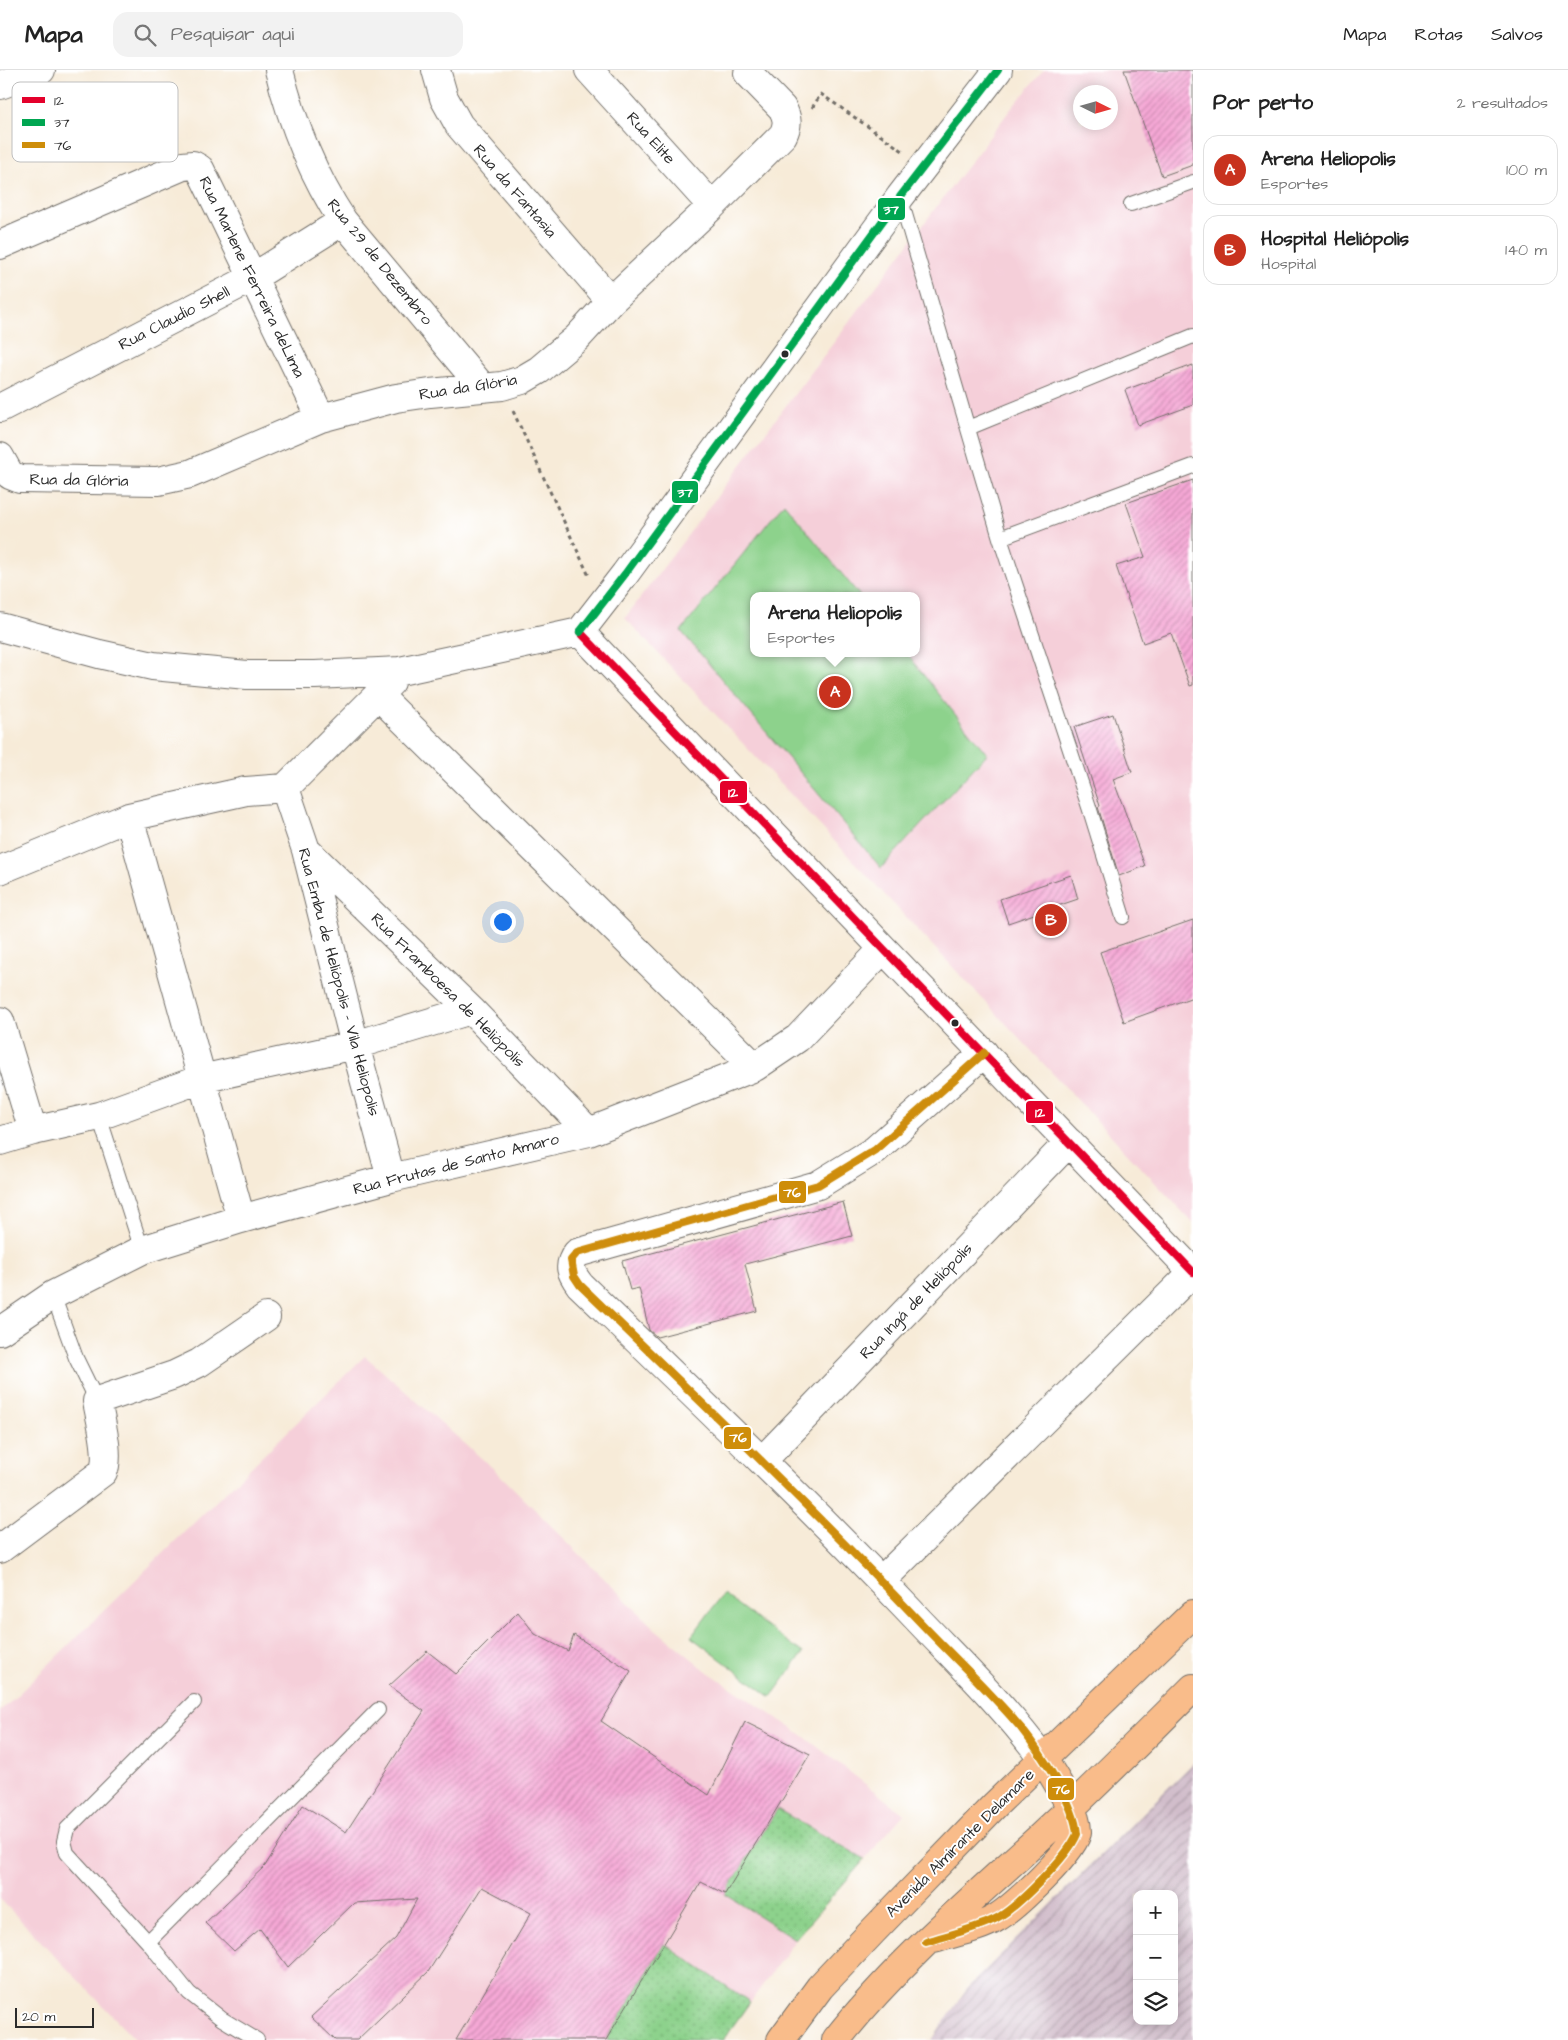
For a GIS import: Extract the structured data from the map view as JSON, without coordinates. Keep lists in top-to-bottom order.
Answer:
{
  "streets": {
    "main road": ["Avenida Almirante Delamare"],
    "street": [
      "Rua Elite",
      "Rua da Fantasia",
      "Rua 29 de Dezembro",
      "Rua Marlene Ferreira deLima",
      "Rua Claudio Shell",
      "Rua da Glória",
      "Rua Embu de Heliópolis - Vila Heliopolis",
      "Rua Framboesa de Heliópolis",
      "Rua Frutas de Santo Amaro",
      "Rua Ingá de Heliópolis"
    ]
  },
  "crossings": [
    ["Rua Elite", "Rua da Glória"],
    ["Rua da Fantasia", "Rua da Glória"],
    ["Rua 29 de Dezembro", "Rua Claudio Shell"],
    ["Rua 29 de Dezembro", "Rua da Glória"],
    ["Rua Marlene Ferreira deLima", "Rua Claudio Shell"],
    ["Rua Marlene Ferreira deLima", "Rua da Glória"],
    ["Rua Embu de Heliópolis - Vila Heliopolis", "Rua Framboesa de Heliópolis"],
    ["Rua Embu de Heliópolis - Vila Heliopolis", "Rua Frutas de Santo Amaro"],
    ["Rua Framboesa de Heliópolis", "Rua Frutas de Santo Amaro"]
  ],
  "lines": ["transit line 37", "transit line 12", "transit line 76"],
  "legend": ["12", "37", "76"],
  "scale_bar": "20 m",
  "north": "right",
  "page": {
    "header": "Mapa",
    "search": "Pesquisar aqui",
    "nav": ["Mapa", "Rotas", "Salvos"],
    "heading": ["Por perto", "2 resultados"],
    "list": [
      {
        "mark": "A",
        "name": "Arena Heliopolis",
        "note": "Esportes",
        "value": "100 m"
      },
      {
        "mark": "B",
        "name": "Hospital Heliópolis",
        "note": "Hospital",
        "value": "140 m"
      }
    ],
    "popup": ["Arena Heliopolis", "Esportes"],
    "pins": ["A", "B"],
    "map_buttons": ["+", "−"],
    "scale": "20 m"
  }
}
